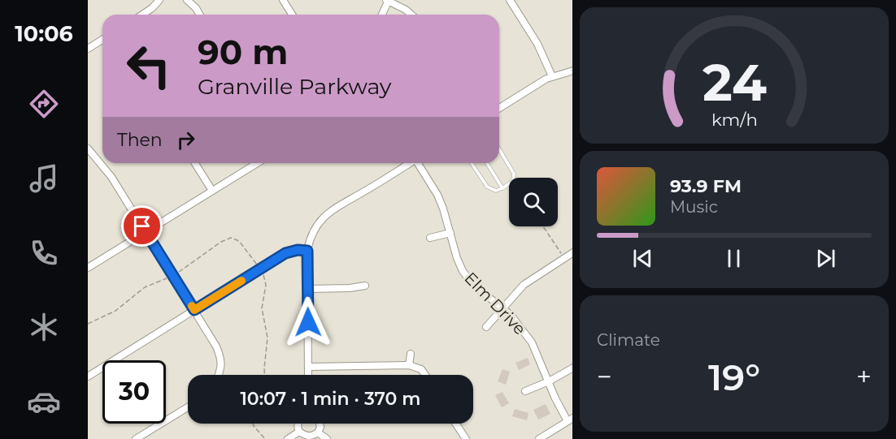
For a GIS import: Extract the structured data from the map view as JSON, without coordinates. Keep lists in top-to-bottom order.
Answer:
{
  "streets": {
    "street": ["Elm Drive"]
  },
  "page": {
    "tabs": "10:06",
    "turn": ["90 m", "Granville Parkway"],
    "then": "Then",
    "song": ["93.9 FM", "Music"],
    "tile": "Climate",
    "heat": ["−", "19°", "+"],
    "limit": "30",
    "trip": "10:07 · 1 min · 370 m",
    "gauge": ["24", "km/h"]
  }
}
